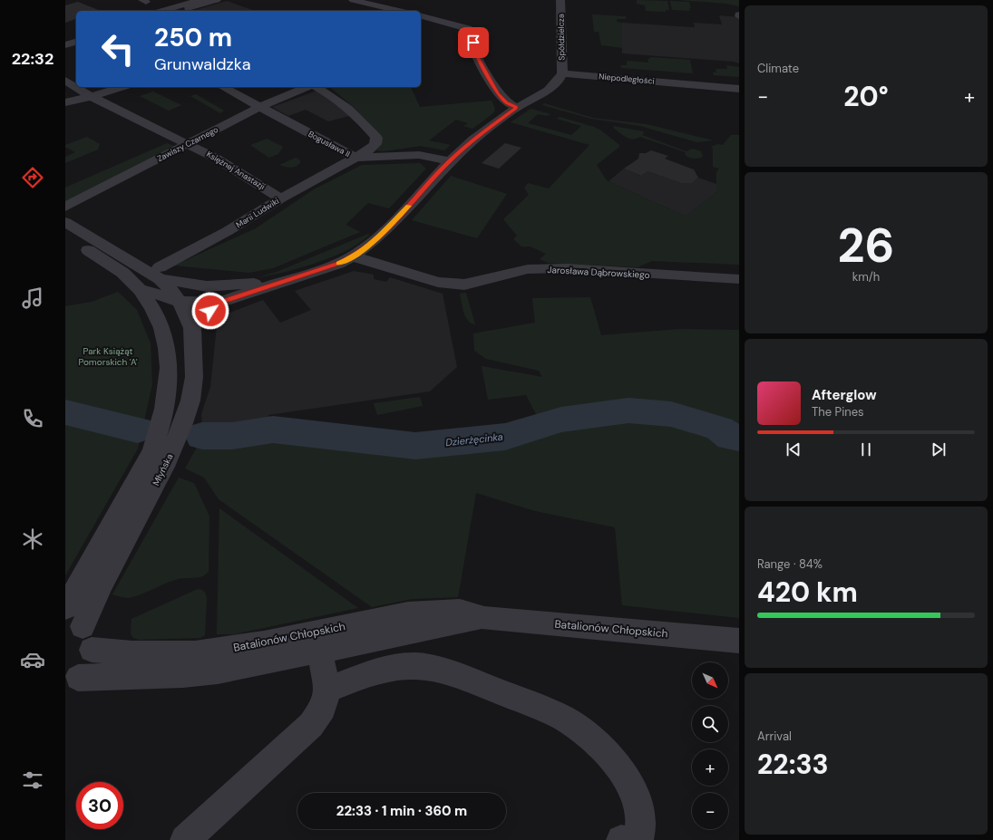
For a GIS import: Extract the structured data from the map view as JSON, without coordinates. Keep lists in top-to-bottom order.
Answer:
{
  "streets": {
    "street": [
      "Spółdzielcza",
      "Niepodległości",
      "Zawiszy Czarnego",
      "Bogusława II",
      "Księżnej Anastazji",
      "Marii Ludwiki",
      "Jarosława Dąbrowskiego",
      "Młyńska",
      "Batalionów Chłopskich"
    ]
  },
  "crossings": [
    ["Spółdzielcza", "Niepodległości"],
    ["Zawiszy Czarnego", "Bogusława II"],
    ["Zawiszy Czarnego", "Księżnej Anastazji"],
    ["Bogusława II", "Marii Ludwiki"],
    ["Księżnej Anastazji", "Marii Ludwiki"],
    ["Marii Ludwiki", "Młyńska"]
  ],
  "water": ["Dzierżęcinka"],
  "parks": ["Park Książąt Pomorskich 'A'"],
  "north": "bottom right",
  "page": {
    "tabs": "22:32",
    "tile": [
      "Climate",
      ["26", "km/h"],
      ["Range · 84%", "420 km"],
      ["Arrival", "22:33"]
    ],
    "turn": ["250 m", "Grunwaldzka"],
    "heat": ["−", "20°", "+"],
    "song": ["Afterglow", "The Pines"],
    "map_buttons": ["+", "−"],
    "limit": "30",
    "trip": "22:33 · 1 min · 360 m"
  }
}
